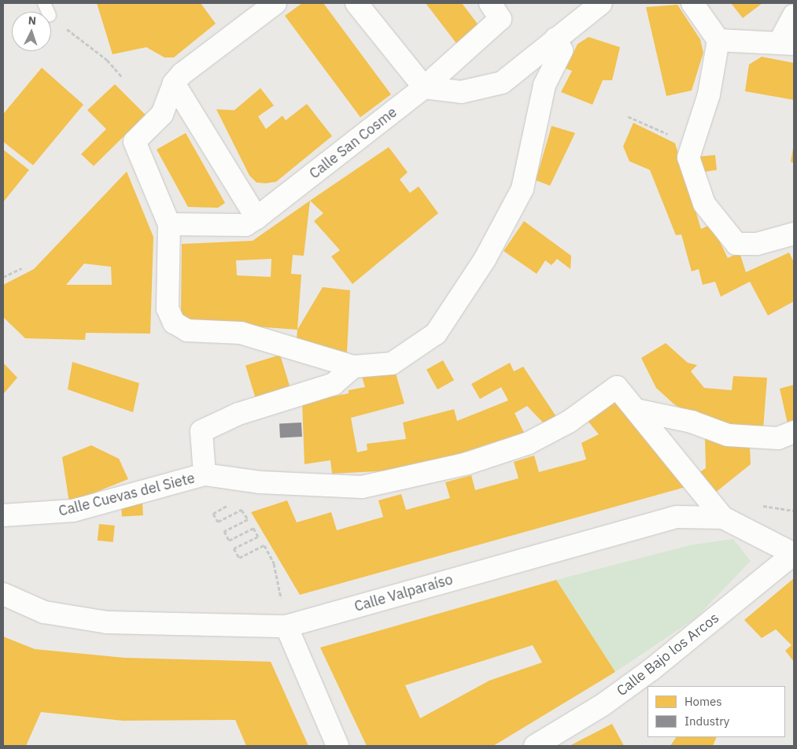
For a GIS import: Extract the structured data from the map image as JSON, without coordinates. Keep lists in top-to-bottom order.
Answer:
{
  "streets": {
    "street": [
      "Calle San Cosme",
      "Calle Cuevas del Siete",
      "Calle Valparaíso",
      "Calle Bajo los Arcos"
    ]
  },
  "crossings": [
    ["Calle Valparaíso", "Calle Bajo los Arcos"]
  ],
  "legend": ["Homes", "Industry"],
  "north": "top"
}
